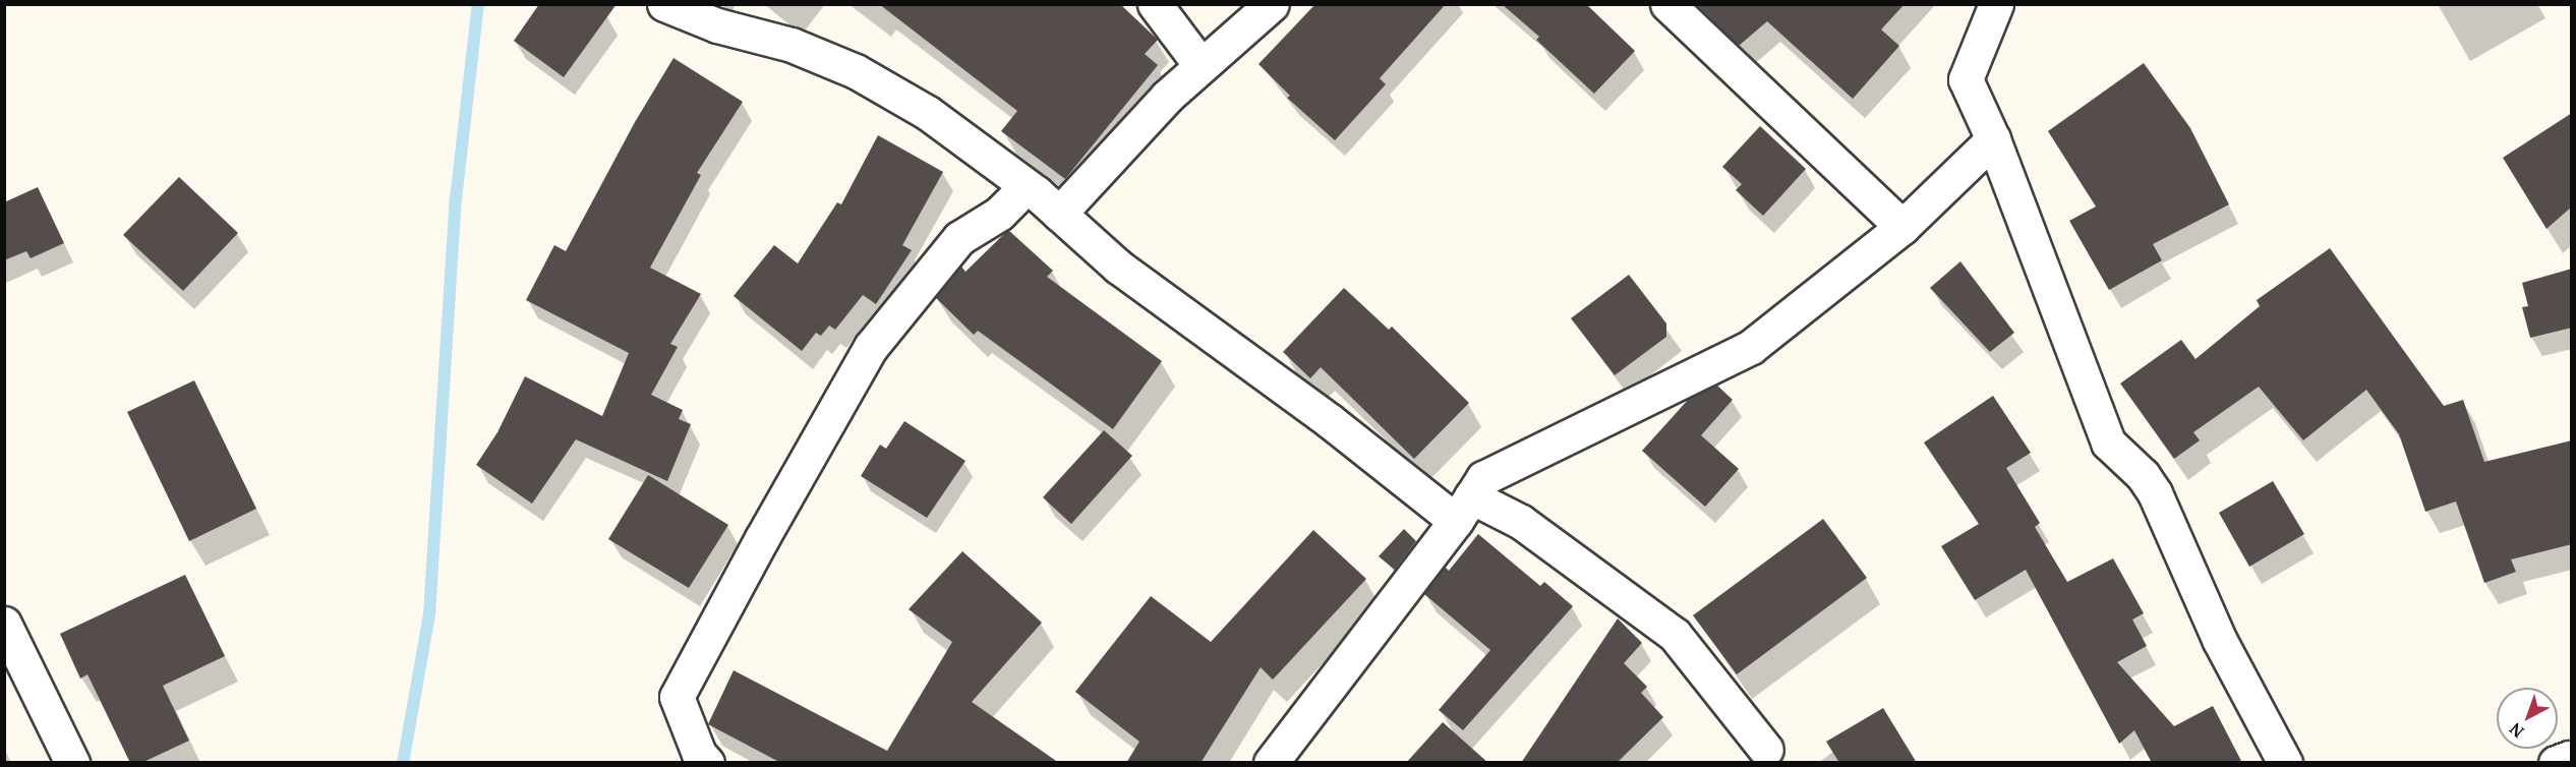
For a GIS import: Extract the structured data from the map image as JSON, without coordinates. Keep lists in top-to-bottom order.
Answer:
{
  "north": "bottom left"
}
